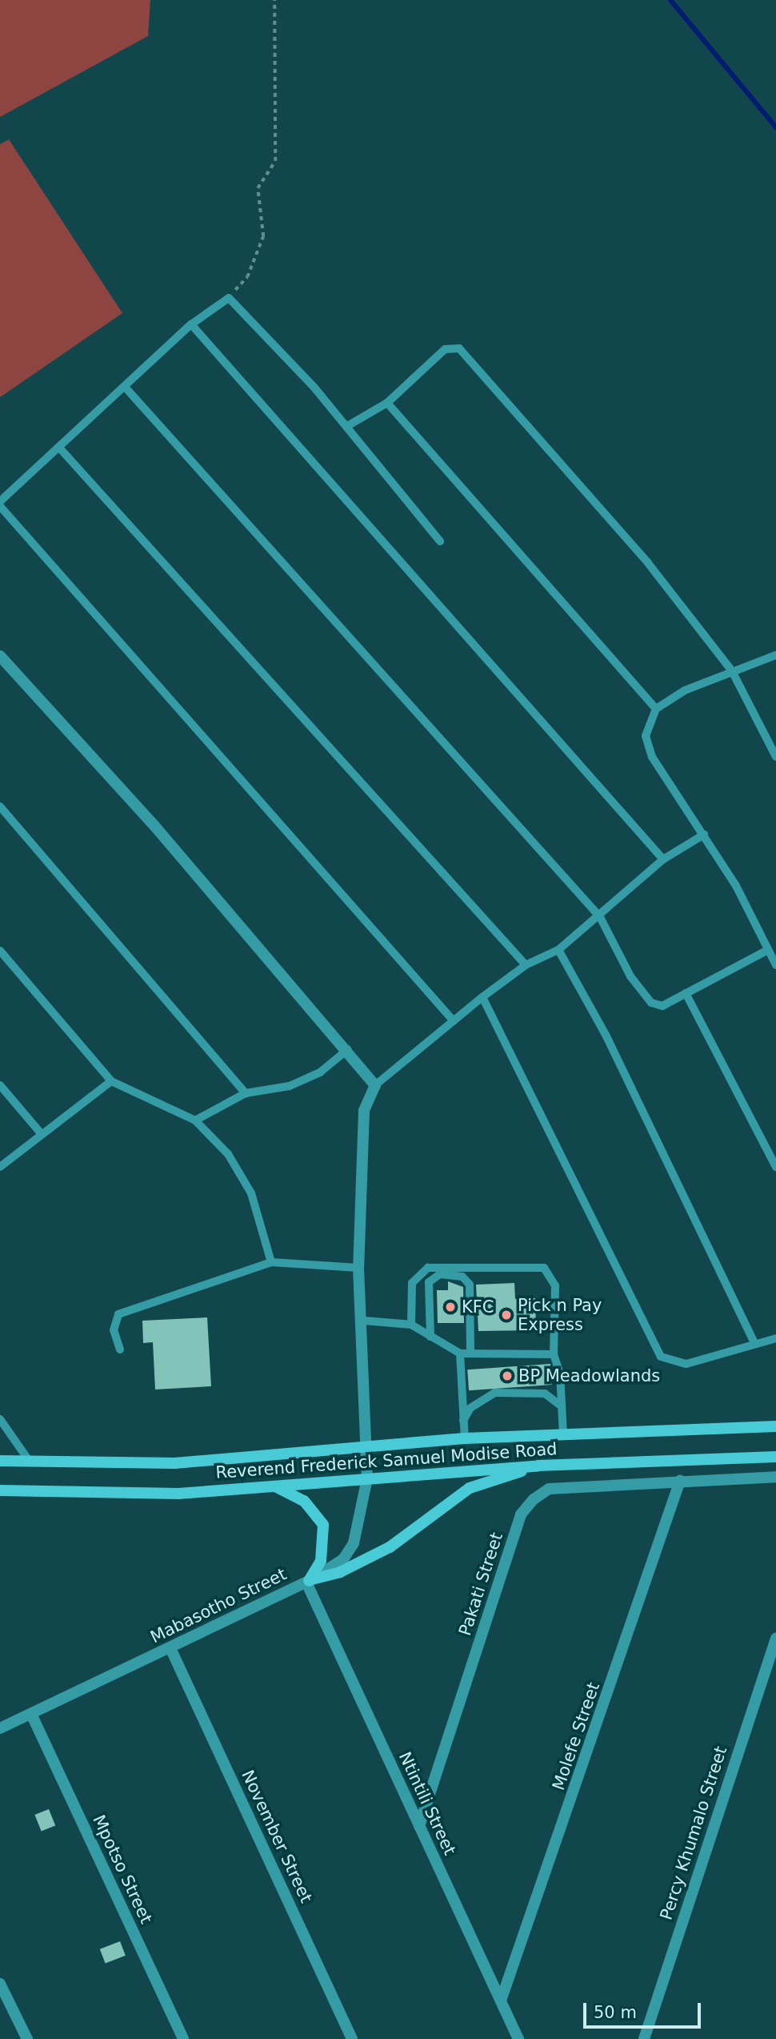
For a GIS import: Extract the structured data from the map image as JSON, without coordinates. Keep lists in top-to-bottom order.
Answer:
{
  "streets": {
    "main road": ["Reverend Frederick Samuel Modise Road"],
    "street": [
      "Pakati Street",
      "Mabasotho Street",
      "Molefe Street",
      "Ntintili Street",
      "Percy Khumalo Street",
      "November Street",
      "Mpotso Street"
    ]
  },
  "crossings": [
    ["Reverend Frederick Samuel Modise Road", "Mabasotho Street"],
    ["Pakati Street", "Molefe Street"],
    ["Pakati Street", "Ntintili Street"],
    ["Mabasotho Street", "Ntintili Street"],
    ["Mabasotho Street", "November Street"],
    ["Mabasotho Street", "Mpotso Street"],
    ["Molefe Street", "Ntintili Street"]
  ],
  "places": ["KFC", "Pick n Pay Express", "BP Meadowlands"],
  "scale_bar": "50 m"
}
